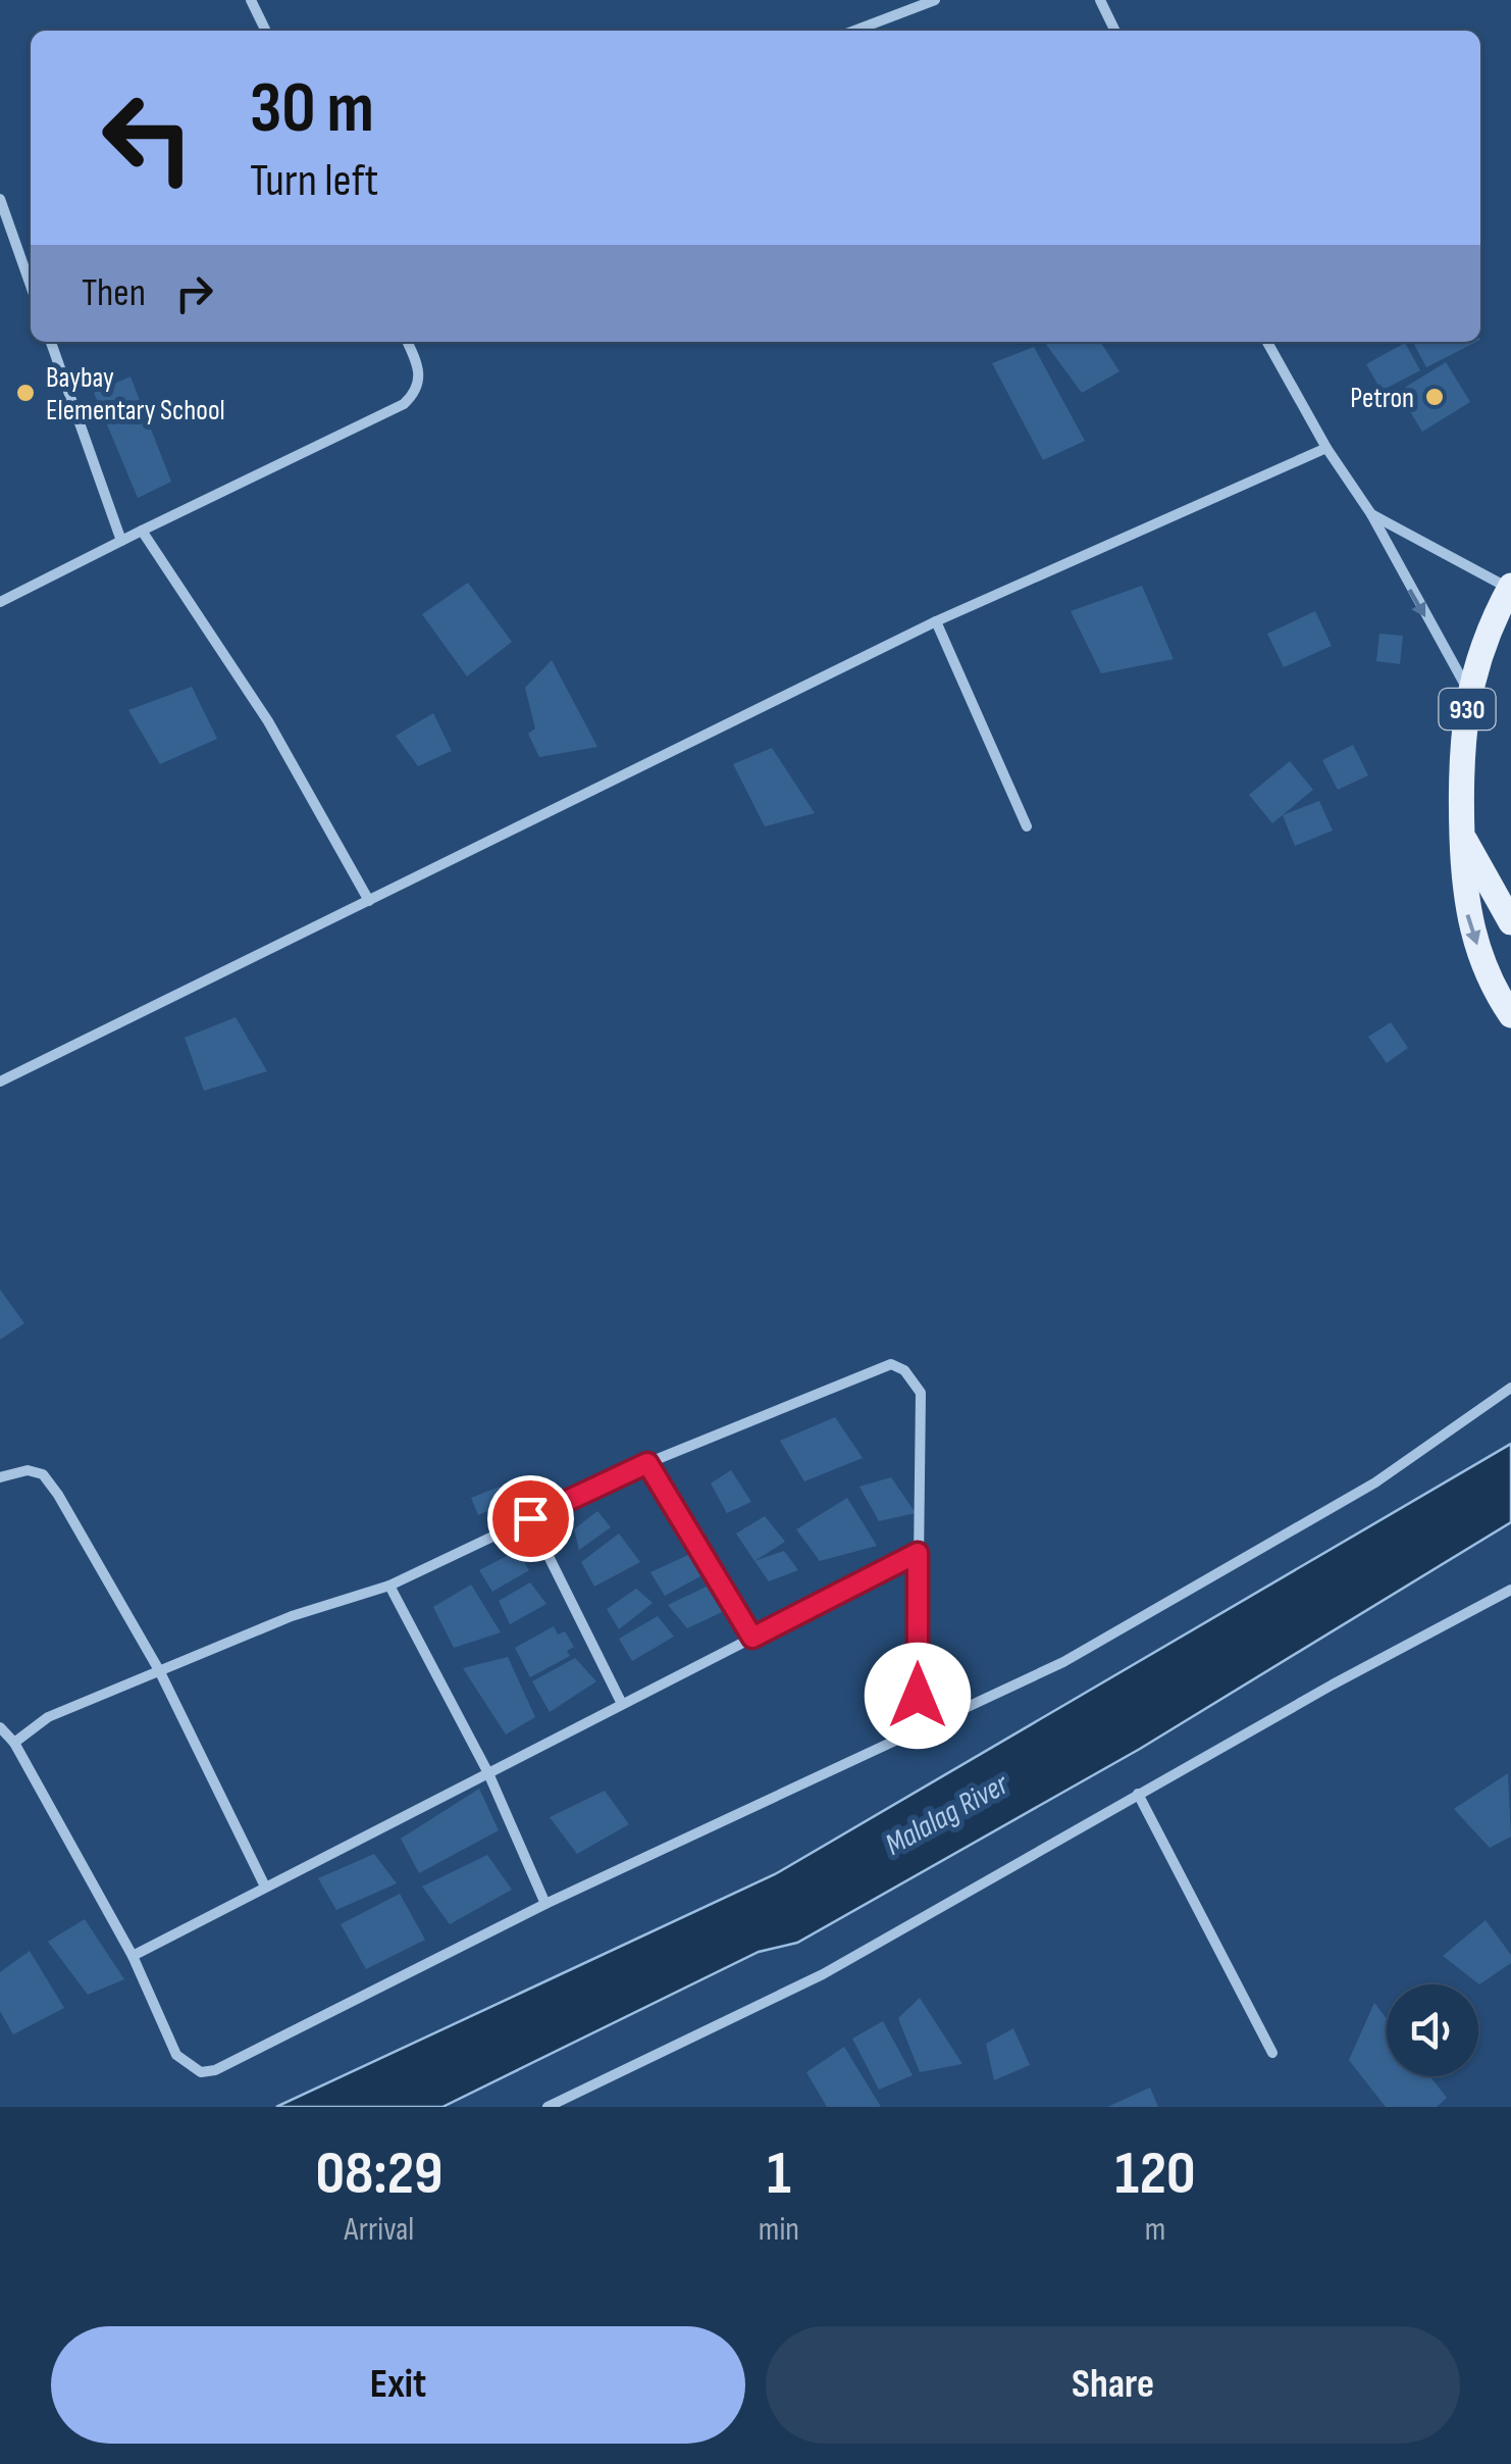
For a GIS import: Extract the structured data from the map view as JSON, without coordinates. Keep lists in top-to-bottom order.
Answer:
{
  "streets": {
    "main road": ["930"]
  },
  "water": ["Malalag River"],
  "places": ["Baybay Elementary School", "Petron"],
  "page": {
    "turn": ["30 m", "Turn left"],
    "then": "Then",
    "eta": [
      "08:29",
      "Arrival",
      "1",
      "min",
      "120",
      "m"
    ],
    "buttons": ["Exit", "Share"]
  }
}
